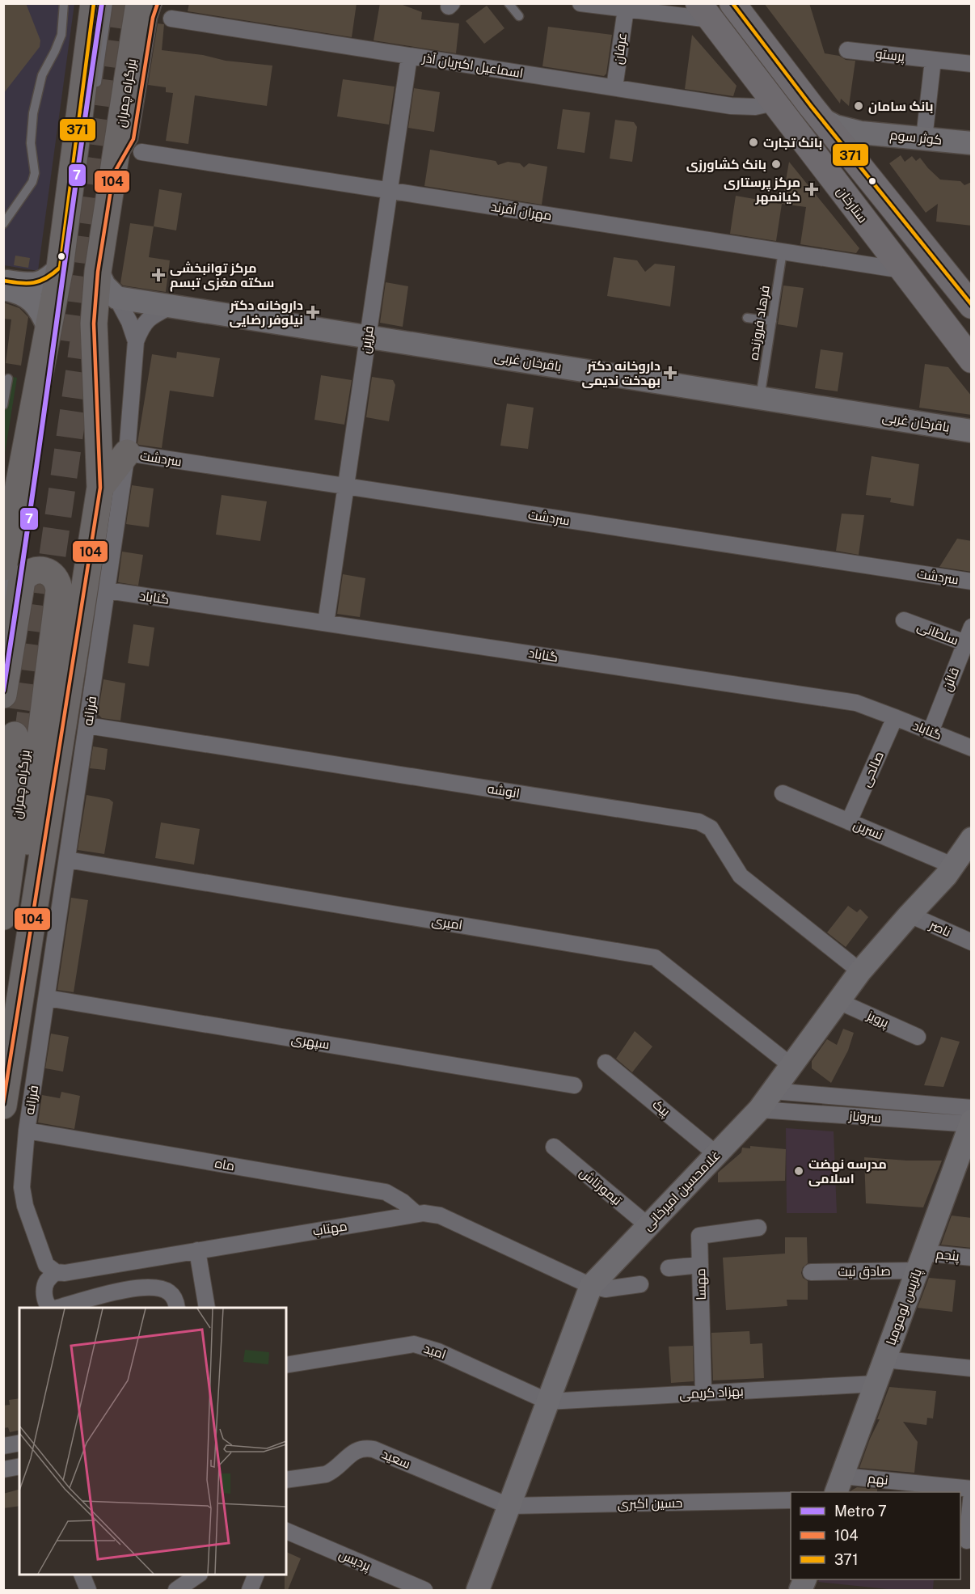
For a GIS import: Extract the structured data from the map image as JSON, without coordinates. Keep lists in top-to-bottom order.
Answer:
{
  "streets": {
    "highway": ["بزرگراه چمران"],
    "main road": [
      "کوثر سوم",
      "ستارخان",
      "باقرخان غربی",
      "غلامحسین امیرخانی",
      "پاتریس لومومبا"
    ],
    "street": [
      "عرفان",
      "پرستو",
      "اسماعیل اکبریان آذر",
      "مهران آفرند",
      "فرزین",
      "سردشت",
      "گناباد",
      "سلطانی",
      "قائن",
      "فرزانه",
      "صالحی",
      "انوشه",
      "نسرین",
      "امیری",
      "ناصر",
      "پرویز",
      "سپهری",
      "پیک",
      "سروناز",
      "ماه",
      "تیمورتاش",
      "مهتاب",
      "پنجم",
      "صادق نیت",
      "مهسا",
      "امید",
      "بهزاد کریمی",
      "سعید",
      "نهم",
      "حسین اکبری",
      "پردیس"
    ],
    "lane": ["فرهاد فروزنده"]
  },
  "crossings": [
    ["عرفان", "اسماعیل اکبریان آذر"],
    ["اسماعیل اکبریان آذر", "ستارخان"],
    ["اسماعیل اکبریان آذر", "فرزین"],
    ["ستارخان", "مهران آفرند"],
    ["مهران آفرند", "فرهاد فروزنده"],
    ["مهران آفرند", "فرزین"],
    ["فرهاد فروزنده", "باقرخان غربی"],
    ["فرزین", "باقرخان غربی"],
    ["فرزین", "سردشت"],
    ["فرزین", "گناباد"],
    ["باقرخان غربی", "فرزانه"],
    ["سردشت", "فرزانه"],
    ["گناباد", "قائن"],
    ["گناباد", "فرزانه"],
    ["گناباد", "صالحی"],
    ["سلطانی", "قائن"],
    ["فرزانه", "انوشه"],
    ["فرزانه", "امیری"],
    ["فرزانه", "سپهری"],
    ["فرزانه", "ماه"],
    ["صالحی", "نسرین"],
    ["انوشه", "غلامحسین امیرخانی"],
    ["نسرین", "غلامحسین امیرخانی"],
    ["امیری", "غلامحسین امیرخانی"],
    ["ناصر", "غلامحسین امیرخانی"],
    ["پرویز", "غلامحسین امیرخانی"],
    ["پیک", "غلامحسین امیرخانی"],
    ["سروناز", "غلامحسین امیرخانی"],
    ["سروناز", "پاتریس لومومبا"],
    ["ماه", "مهتاب"],
    ["تیمورتاش", "غلامحسین امیرخانی"],
    ["غلامحسین امیرخانی", "مهتاب"],
    ["غلامحسین امیرخانی", "امید"],
    ["غلامحسین امیرخانی", "بهزاد کریمی"],
    ["غلامحسین امیرخانی", "سعید"],
    ["غلامحسین امیرخانی", "حسین اکبری"],
    ["پنجم", "صادق نیت"],
    ["پنجم", "پاتریس لومومبا"],
    ["صادق نیت", "پاتریس لومومبا"],
    ["مهسا", "بهزاد کریمی"],
    ["پاتریس لومومبا", "بهزاد کریمی"],
    ["پاتریس لومومبا", "نهم"],
    ["امید", "بهزاد کریمی"],
    ["سعید", "حسین اکبری"]
  ],
  "places": {
    "other": [
      "بانک سامان",
      "بانک تجارت",
      "بانک کشاورزی",
      "مدرسه نهضت اسلامی"
    ],
    "health": [
      "مرکز پرستاری کیانمهر",
      "مرکز توانبخشی سکته مغزی تبسم",
      "داروخانه دکتر نیلوفر رضایی",
      "داروخانه دکتر بهدخت ندیمی"
    ]
  },
  "lines": ["metro line 7", "transit line 104", "transit line 371"],
  "legend": ["Metro 7", "104", "371"]
}
